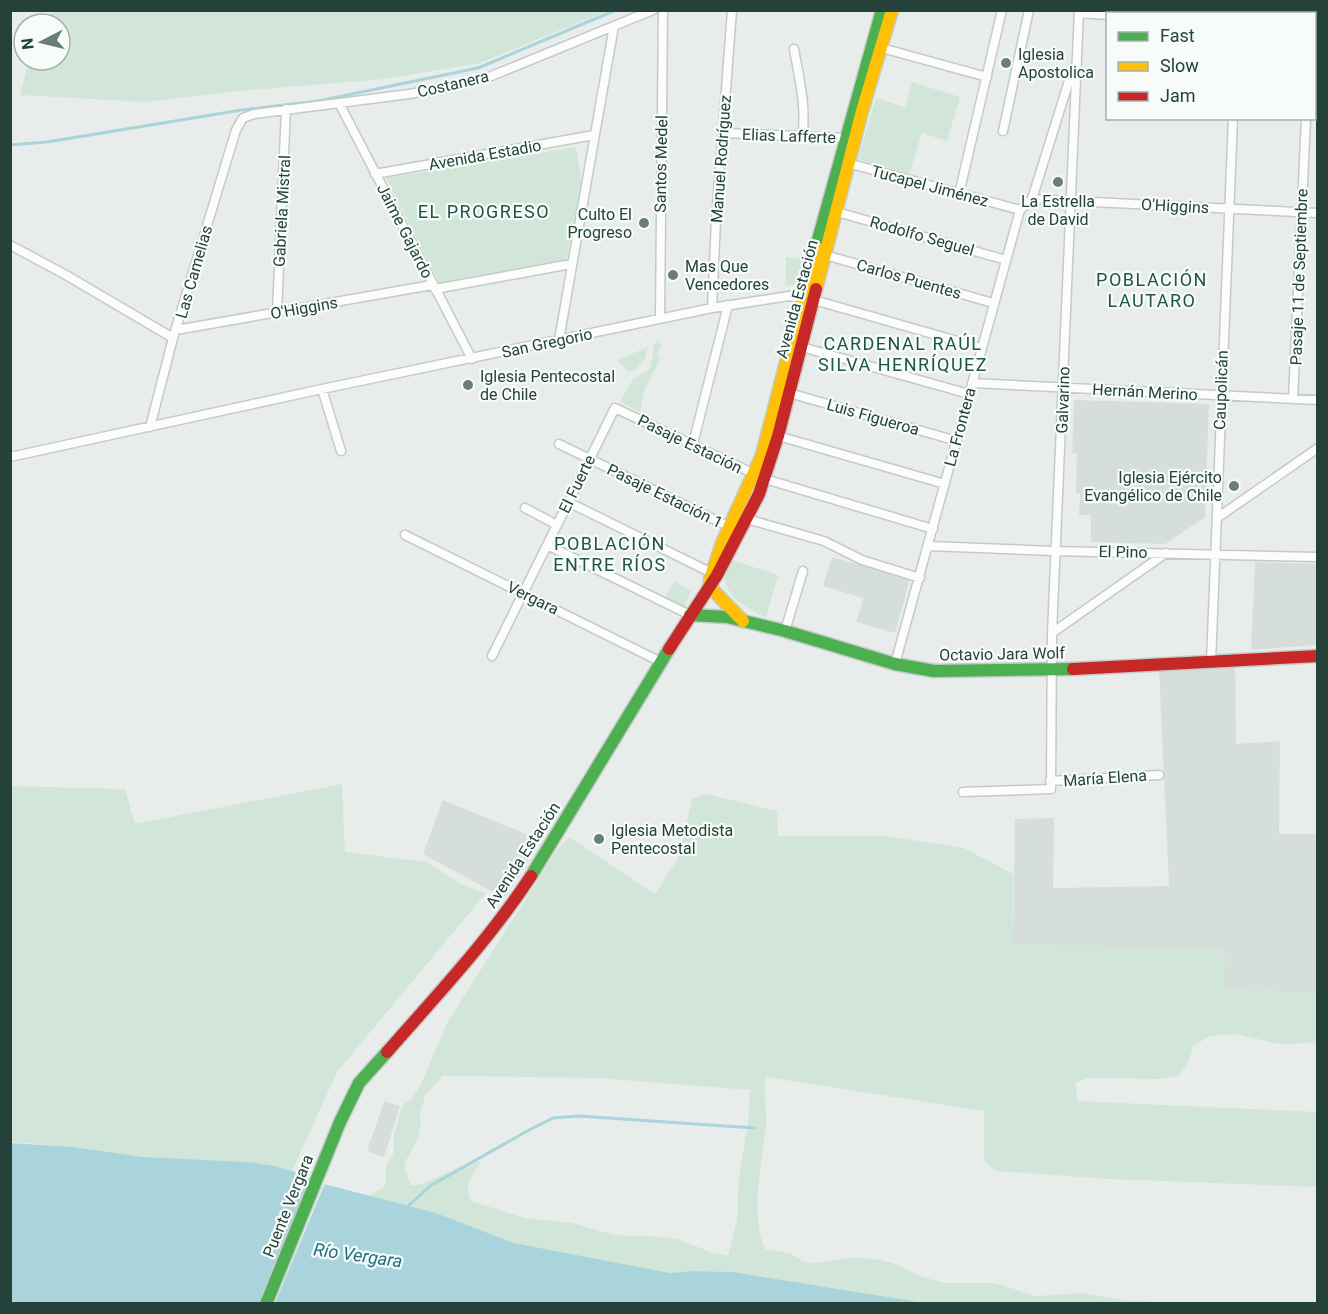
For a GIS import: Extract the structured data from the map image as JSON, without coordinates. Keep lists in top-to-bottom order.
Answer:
{
  "streets": {
    "main road": ["Avenida Estación", "Octavio Jara Wolf", "Puente Vergara"],
    "street": [
      "Costanera",
      "Elias Lafferte",
      "Avenida Estadio",
      "Manuel Rodríguez",
      "Santos Medel",
      "Tucapel Jiménez",
      "O'Higgins",
      "Gabriela Mistral",
      "Jaime Gajardo",
      "Rodolfo Seguel",
      "Las Camelias",
      "Pasaje 11 de Septiembre",
      "Carlos Puentes",
      "San Gregorio",
      "Caupolicán",
      "Hernán Merino",
      "Galvarino",
      "Luis Figueroa",
      "La Frontera",
      "Pasaje Estación",
      "El Fuerte",
      "Pasaje Estación 1",
      "El Pino",
      "Vergara",
      "María Elena"
    ]
  },
  "crossings": [
    ["Costanera", "Gabriela Mistral"],
    ["Costanera", "Jaime Gajardo"],
    ["Costanera", "Las Camelias"],
    ["Elias Lafferte", "Manuel Rodríguez"],
    ["Elias Lafferte", "Avenida Estación"],
    ["Avenida Estadio", "Jaime Gajardo"],
    ["Manuel Rodríguez", "San Gregorio"],
    ["Santos Medel", "San Gregorio"],
    ["Tucapel Jiménez", "Avenida Estación"],
    ["Tucapel Jiménez", "La Frontera"],
    ["O'Higgins", "Gabriela Mistral"],
    ["O'Higgins", "Jaime Gajardo"],
    ["O'Higgins", "Las Camelias"],
    ["O'Higgins", "Pasaje 11 de Septiembre"],
    ["O'Higgins", "Caupolicán"],
    ["O'Higgins", "Galvarino"],
    ["Jaime Gajardo", "San Gregorio"],
    ["Rodolfo Seguel", "Avenida Estación"],
    ["Rodolfo Seguel", "La Frontera"],
    ["Las Camelias", "San Gregorio"],
    ["Pasaje 11 de Septiembre", "Hernán Merino"],
    ["Carlos Puentes", "Avenida Estación"],
    ["Carlos Puentes", "La Frontera"],
    ["Avenida Estación", "San Gregorio"],
    ["Avenida Estación", "Luis Figueroa"],
    ["Avenida Estación", "Pasaje Estación"],
    ["Avenida Estación", "Pasaje Estación 1"],
    ["Avenida Estación", "Vergara"],
    ["Avenida Estación", "Octavio Jara Wolf"],
    ["Avenida Estación", "Puente Vergara"],
    ["San Gregorio", "La Frontera"],
    ["Caupolicán", "Hernán Merino"],
    ["Caupolicán", "El Pino"],
    ["Caupolicán", "Octavio Jara Wolf"],
    ["Hernán Merino", "Galvarino"],
    ["Hernán Merino", "La Frontera"],
    ["Galvarino", "El Pino"],
    ["Galvarino", "Octavio Jara Wolf"],
    ["Galvarino", "María Elena"],
    ["Luis Figueroa", "La Frontera"],
    ["La Frontera", "Pasaje Estación"],
    ["La Frontera", "El Pino"],
    ["La Frontera", "Octavio Jara Wolf"],
    ["Pasaje Estación", "El Fuerte"],
    ["El Fuerte", "Pasaje Estación 1"],
    ["El Fuerte", "Vergara"]
  ],
  "districts": [
    "EL PROGRESO",
    "POBLACIÓN LAUTARO",
    "CARDENAL RAÚL SILVA HENRÍQUEZ",
    "POBLACIÓN ENTRE RÍOS"
  ],
  "water": ["Río Vergara"],
  "places": [
    "Iglesia Apostolica",
    "La Estrella de David",
    "Culto El Progreso",
    "Mas Que Vencedores",
    "Iglesia Pentecostal de Chile",
    "Iglesia Ejército Evangélico de Chile",
    "Iglesia Metodista Pentecostal"
  ],
  "legend": ["Fast", "Slow", "Jam"],
  "north": "left"
}
